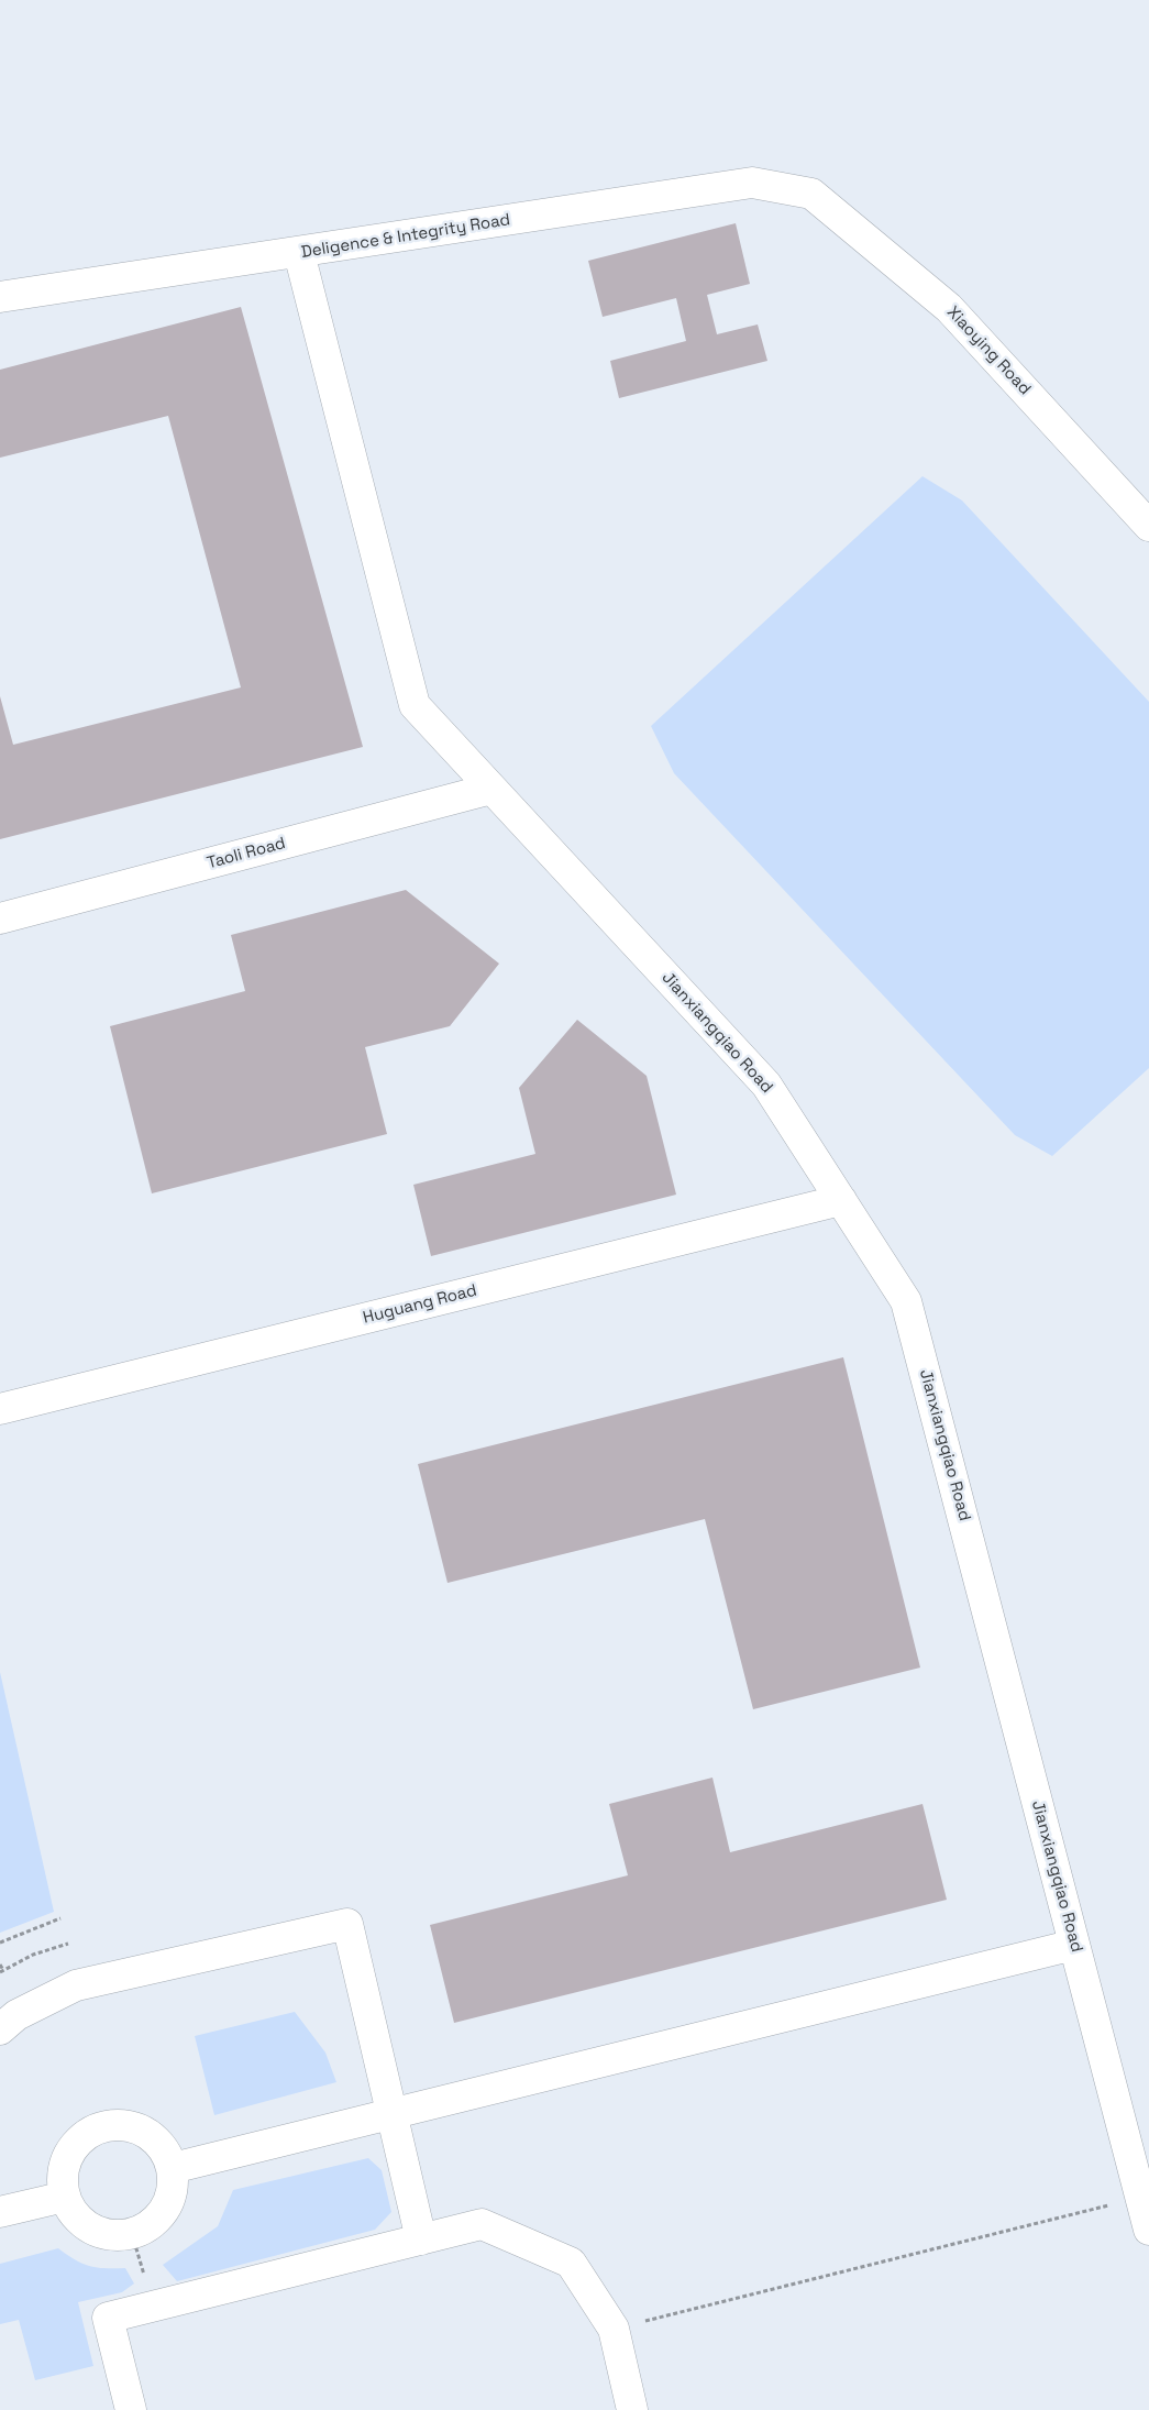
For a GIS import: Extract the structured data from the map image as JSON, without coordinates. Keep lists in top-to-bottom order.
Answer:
{
  "streets": {
    "street": [
      "Deligence & Integrity Road",
      "Xiaoying Road",
      "Taoli Road",
      "Jianxiangqiao Road",
      "Huguang Road"
    ]
  },
  "crossings": [
    ["Deligence & Integrity Road", "Xiaoying Road"],
    ["Deligence & Integrity Road", "Jianxiangqiao Road"],
    ["Taoli Road", "Jianxiangqiao Road"],
    ["Jianxiangqiao Road", "Huguang Road"]
  ]
}
